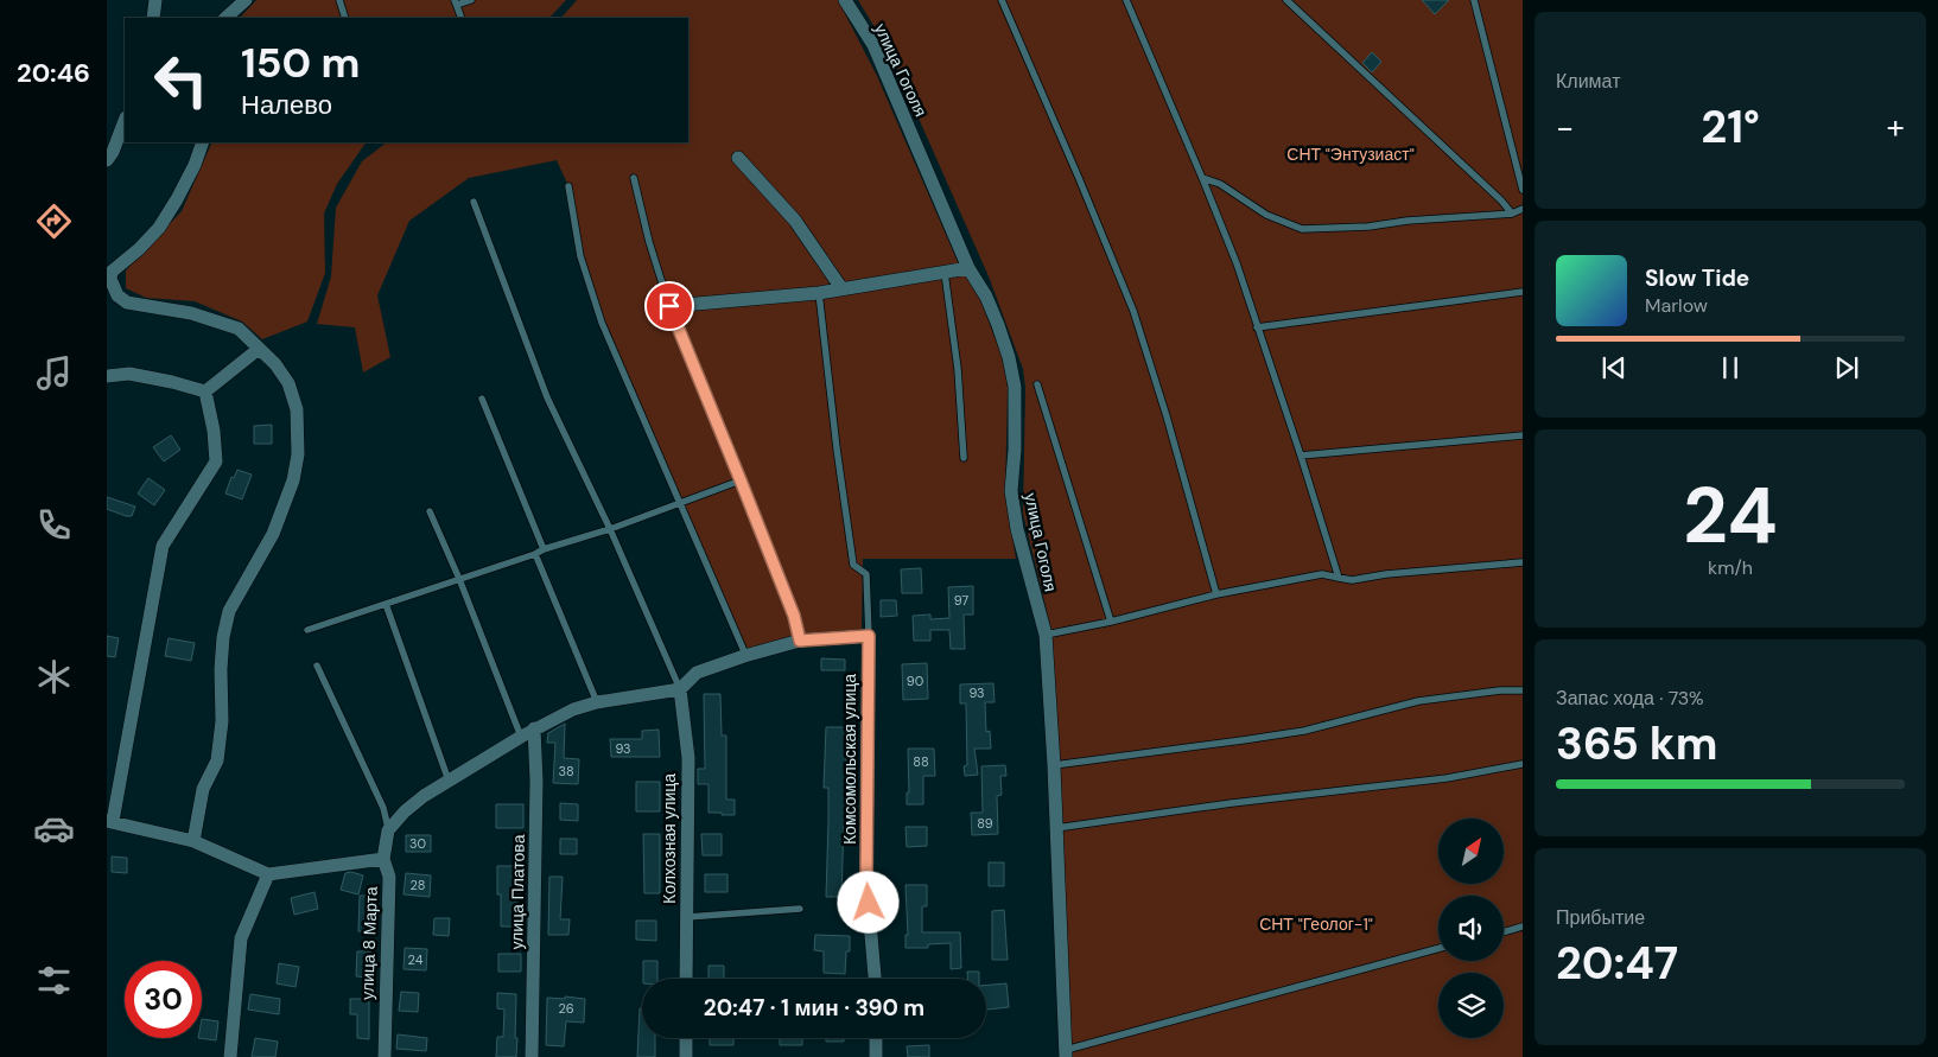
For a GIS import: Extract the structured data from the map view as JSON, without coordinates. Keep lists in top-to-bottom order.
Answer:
{
  "streets": {
    "street": [
      "улица Гоголя",
      "Комсомольская улица",
      "Колхозная улица",
      "улица Платова",
      "улица 8 Марта"
    ]
  },
  "parks": ["СНТ \"Энтузиаст\"", "СНТ \"Геолог-1\""],
  "house_numbers": [
    "97",
    "90",
    "93",
    "93",
    "88",
    "38",
    "89",
    "30",
    "28",
    "24",
    "26"
  ],
  "north": "top right",
  "page": {
    "tabs": "20:46",
    "tile": [
      "Климат",
      ["24", "km/h"],
      ["Запас хода · 73%", "365 km"],
      ["Прибытие", "20:47"]
    ],
    "turn": ["150 m", "Налево"],
    "heat": ["−", "21°", "+"],
    "song": ["Slow Tide", "Marlow"],
    "limit": "30",
    "trip": "20:47 · 1 мин · 390 m"
  }
}
